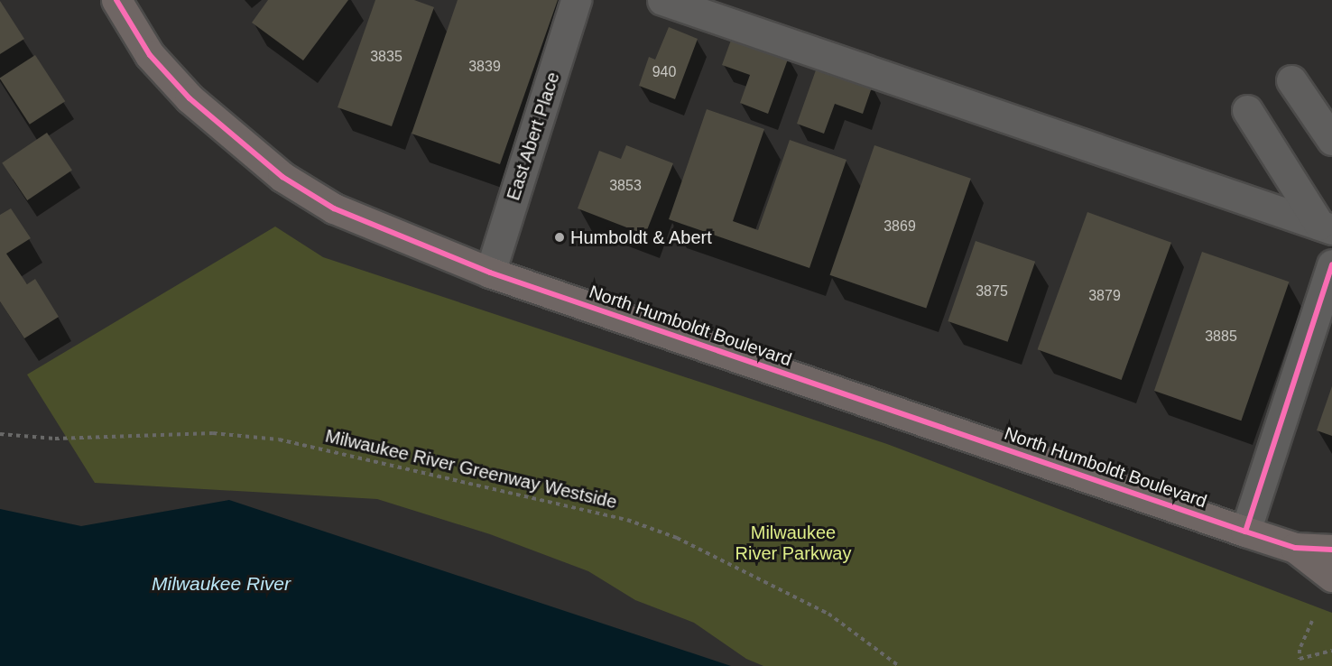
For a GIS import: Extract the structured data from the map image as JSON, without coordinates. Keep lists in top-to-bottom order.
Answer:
{
  "streets": {
    "main road": ["North Humboldt Boulevard"],
    "street": ["East Abert Place"],
    "path": ["Milwaukee River Greenway Westside"]
  },
  "crossings": [
    ["East Abert Place", "North Humboldt Boulevard"]
  ],
  "water": ["Milwaukee River"],
  "parks": ["Milwaukee River Parkway"],
  "places": ["Humboldt & Abert"],
  "house_numbers": [
    "3835",
    "3839",
    "940",
    "3853",
    "3869",
    "3875",
    "3879",
    "3885"
  ]
}
